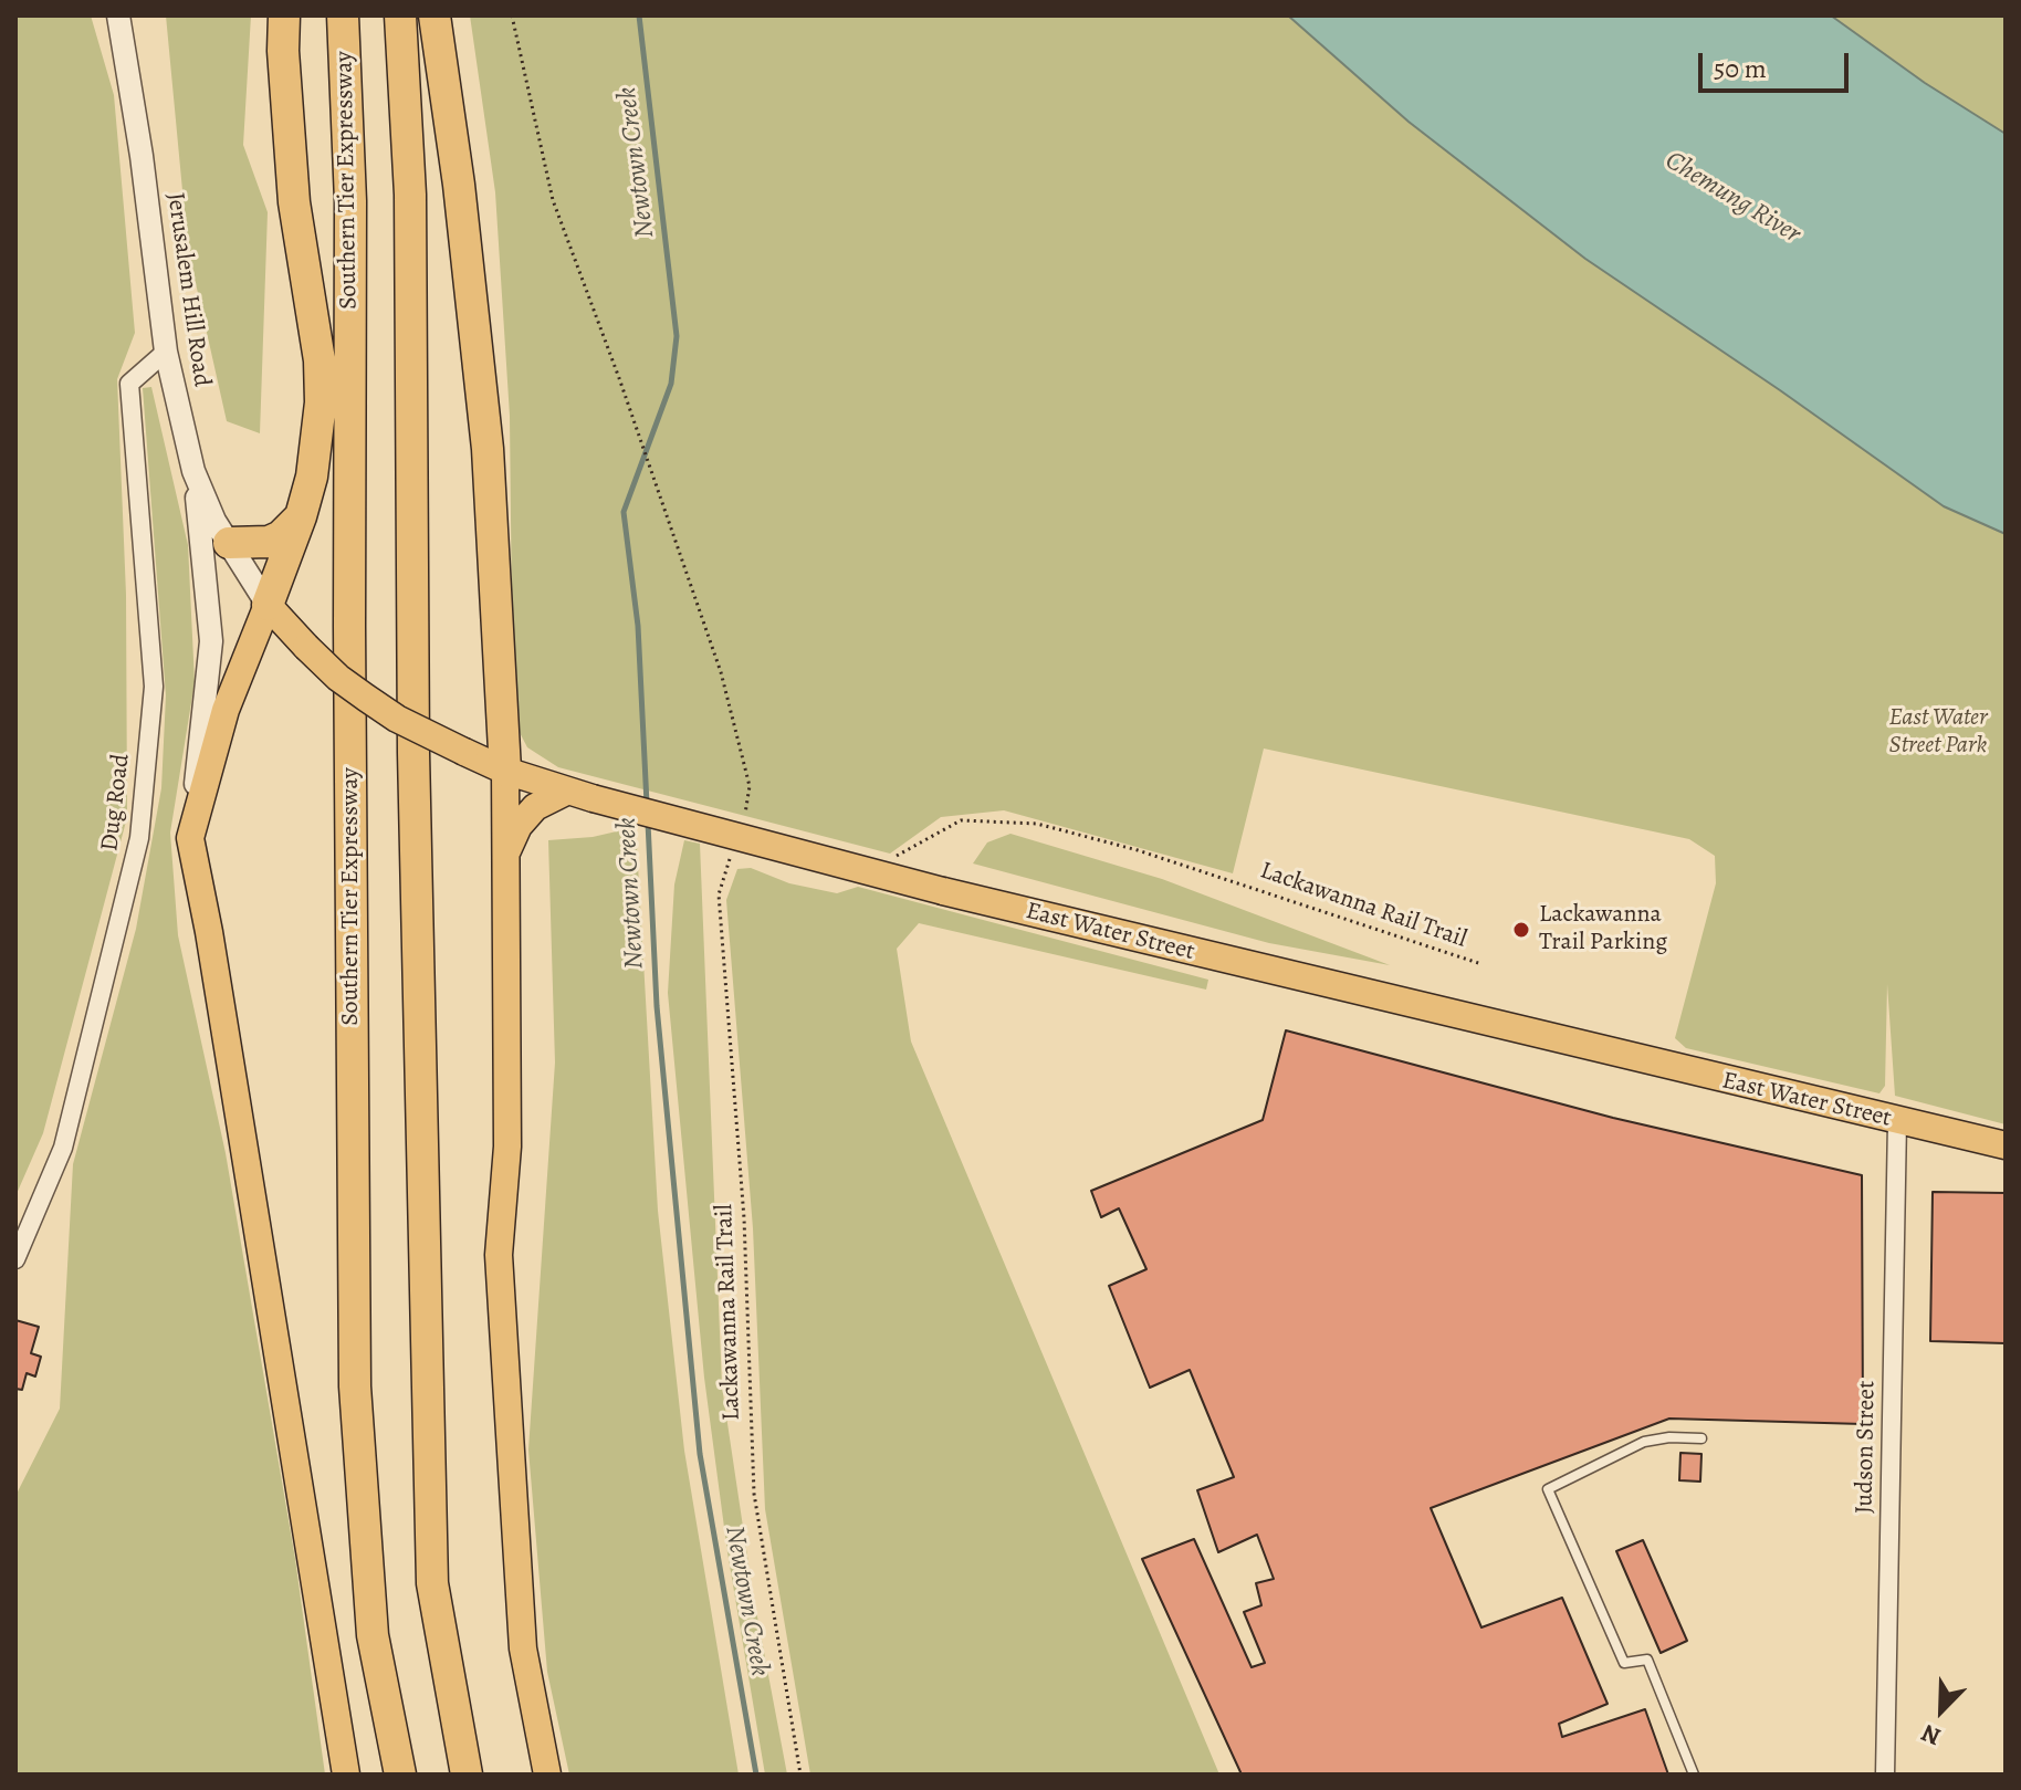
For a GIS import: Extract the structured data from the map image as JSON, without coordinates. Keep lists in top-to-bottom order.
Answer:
{
  "streets": {
    "highway": ["Southern Tier Expressway"],
    "main road": ["East Water Street"],
    "street": ["Jerusalem Hill Road", "Dug Road", "Judson Street"],
    "path": ["Lackawanna Rail Trail"]
  },
  "crossings": [
    ["Jerusalem Hill Road", "Dug Road"],
    ["Jerusalem Hill Road", "East Water Street"],
    ["East Water Street", "Judson Street"]
  ],
  "water": ["Newtown Creek", "Chemung River"],
  "parks": ["East Water Street Park"],
  "places": ["Lackawanna Trail Parking"],
  "scale_bar": "50 m",
  "north": "bottom left"
}
